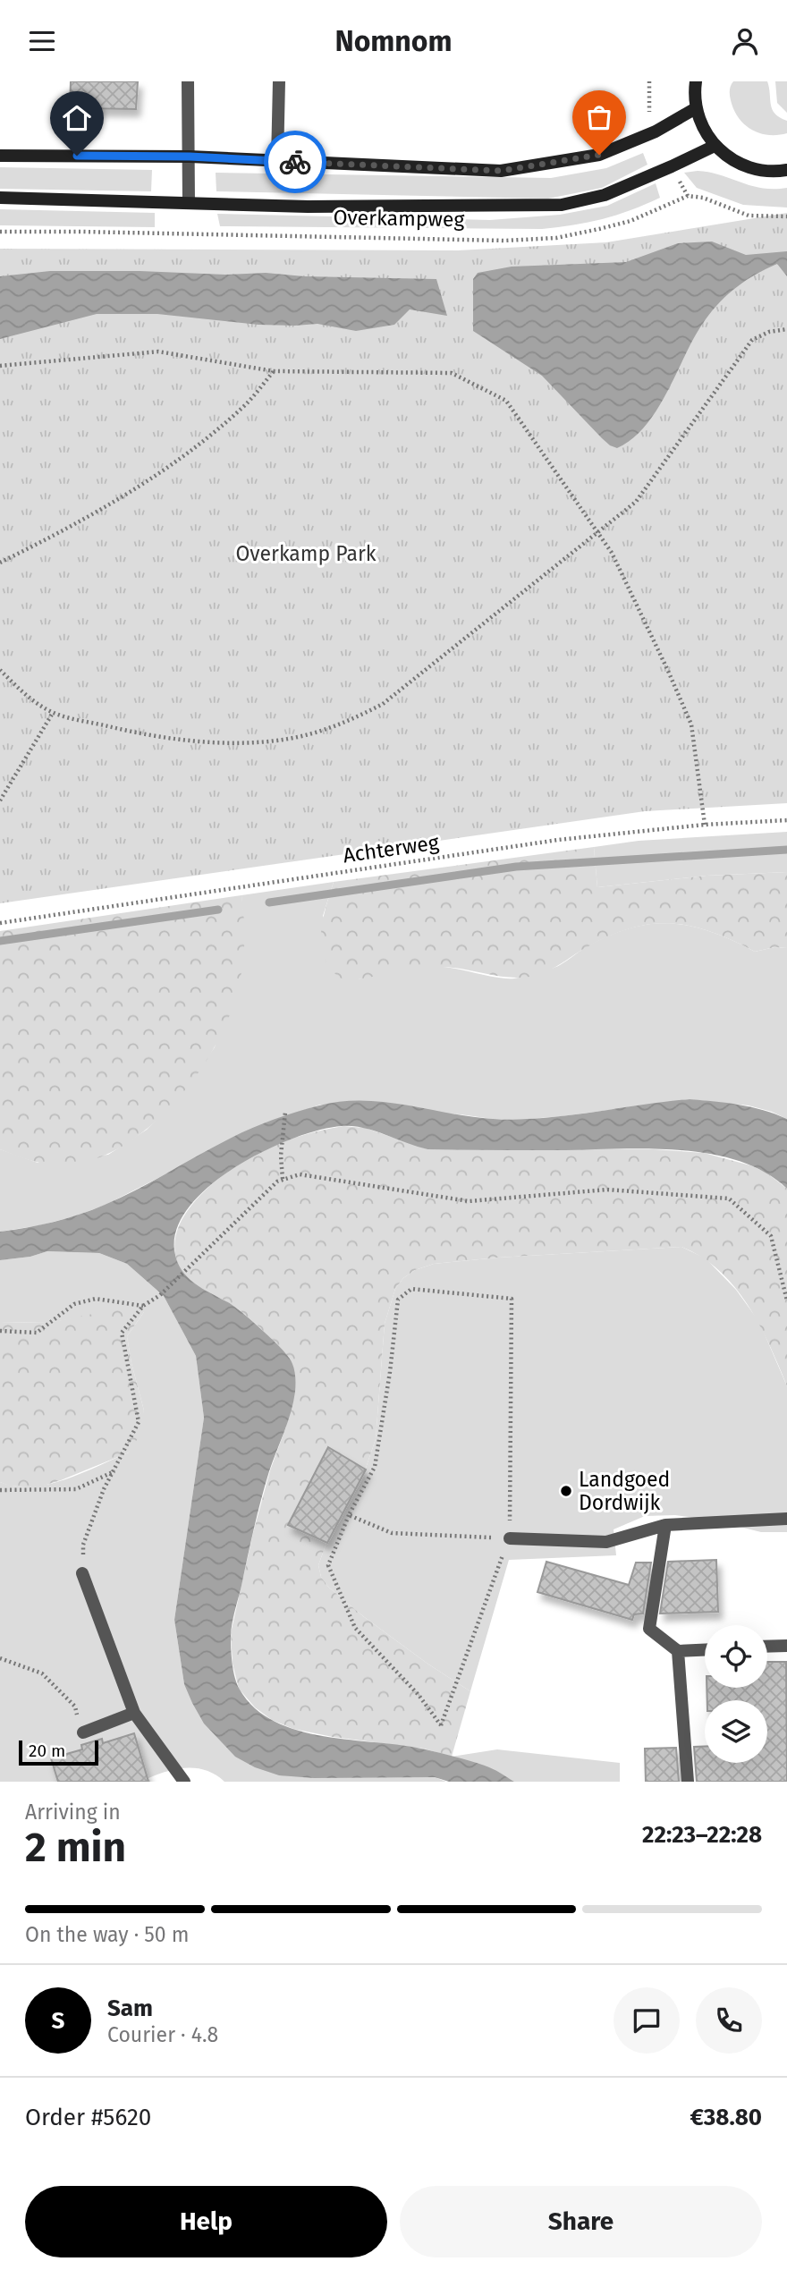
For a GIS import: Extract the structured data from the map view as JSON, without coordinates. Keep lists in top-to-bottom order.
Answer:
{
  "streets": {
    "street": ["Overkampweg"],
    "path": ["Achterweg"]
  },
  "parks": ["Overkamp Park"],
  "places": ["Landgoed Dordwijk"],
  "scale_bar": "20 m",
  "page": {
    "header": "Nomnom",
    "scale": "20 m",
    "heading": ["2 min", "Arriving in", "22:23–22:28"],
    "panel": [
      "Sam",
      "Courier · 4.8",
      "Order #5620",
      "€38.80"
    ],
    "bar": "On the way · 50 m",
    "round": "S",
    "buttons": ["Help", "Share"]
  }
}
